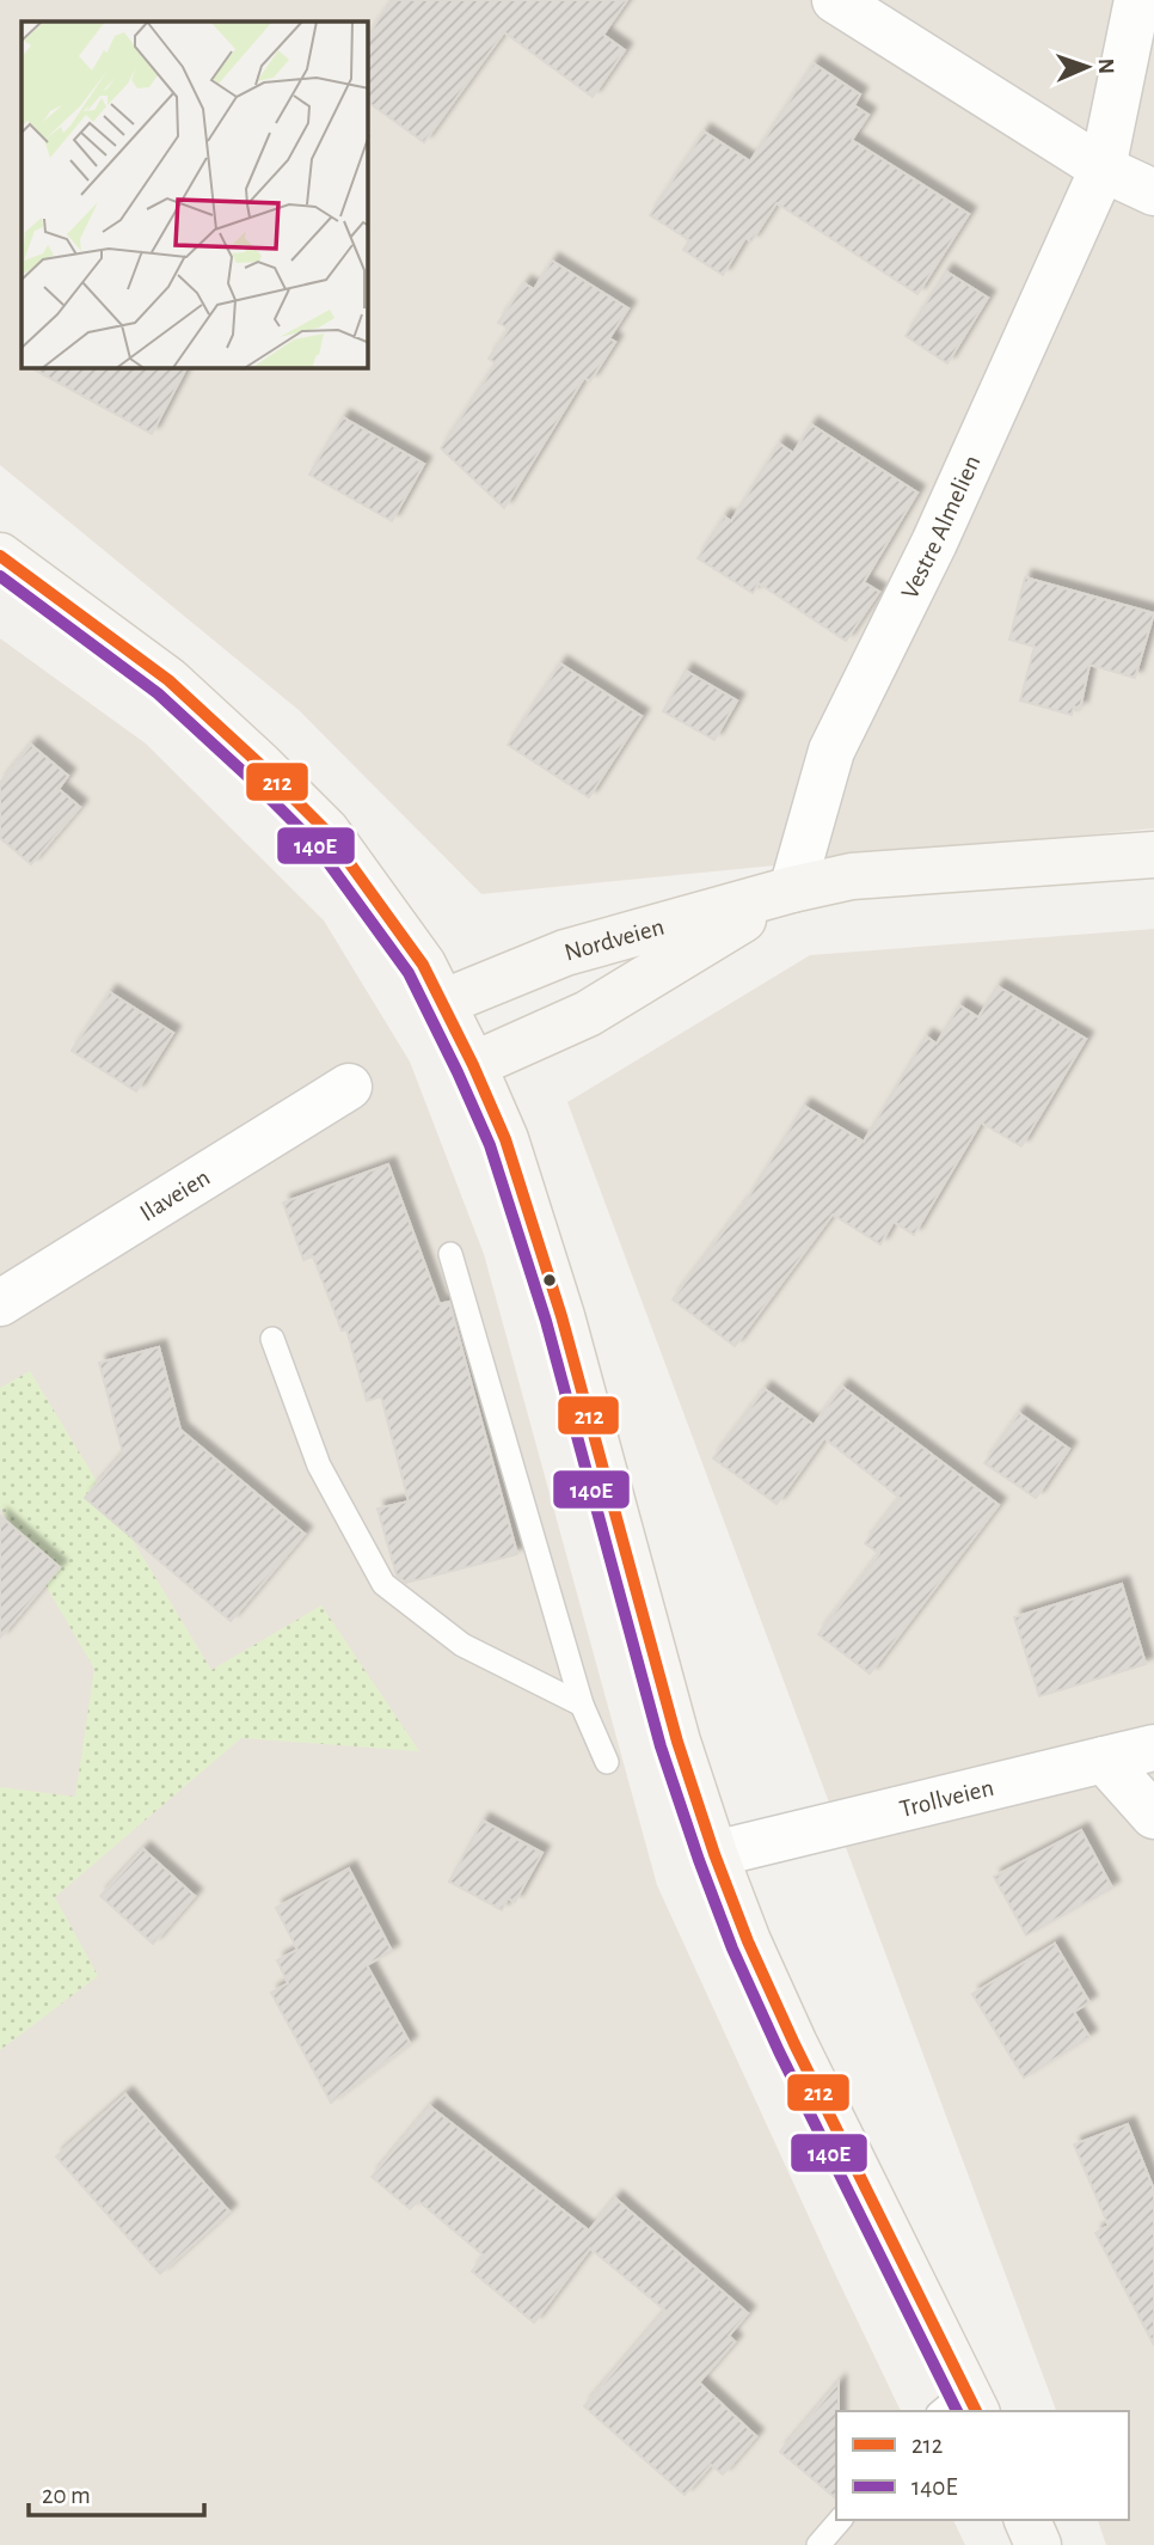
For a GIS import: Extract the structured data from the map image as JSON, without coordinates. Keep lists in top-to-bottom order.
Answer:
{
  "streets": {
    "main road": ["Nordveien"],
    "street": ["Vestre Almelien", "Ilaveien", "Trollveien"]
  },
  "crossings": [
    ["Vestre Almelien", "Nordveien"]
  ],
  "lines": ["transit line 212", "transit line 140E"],
  "legend": ["212", "140E"],
  "scale_bar": "20 m",
  "north": "right"
}
